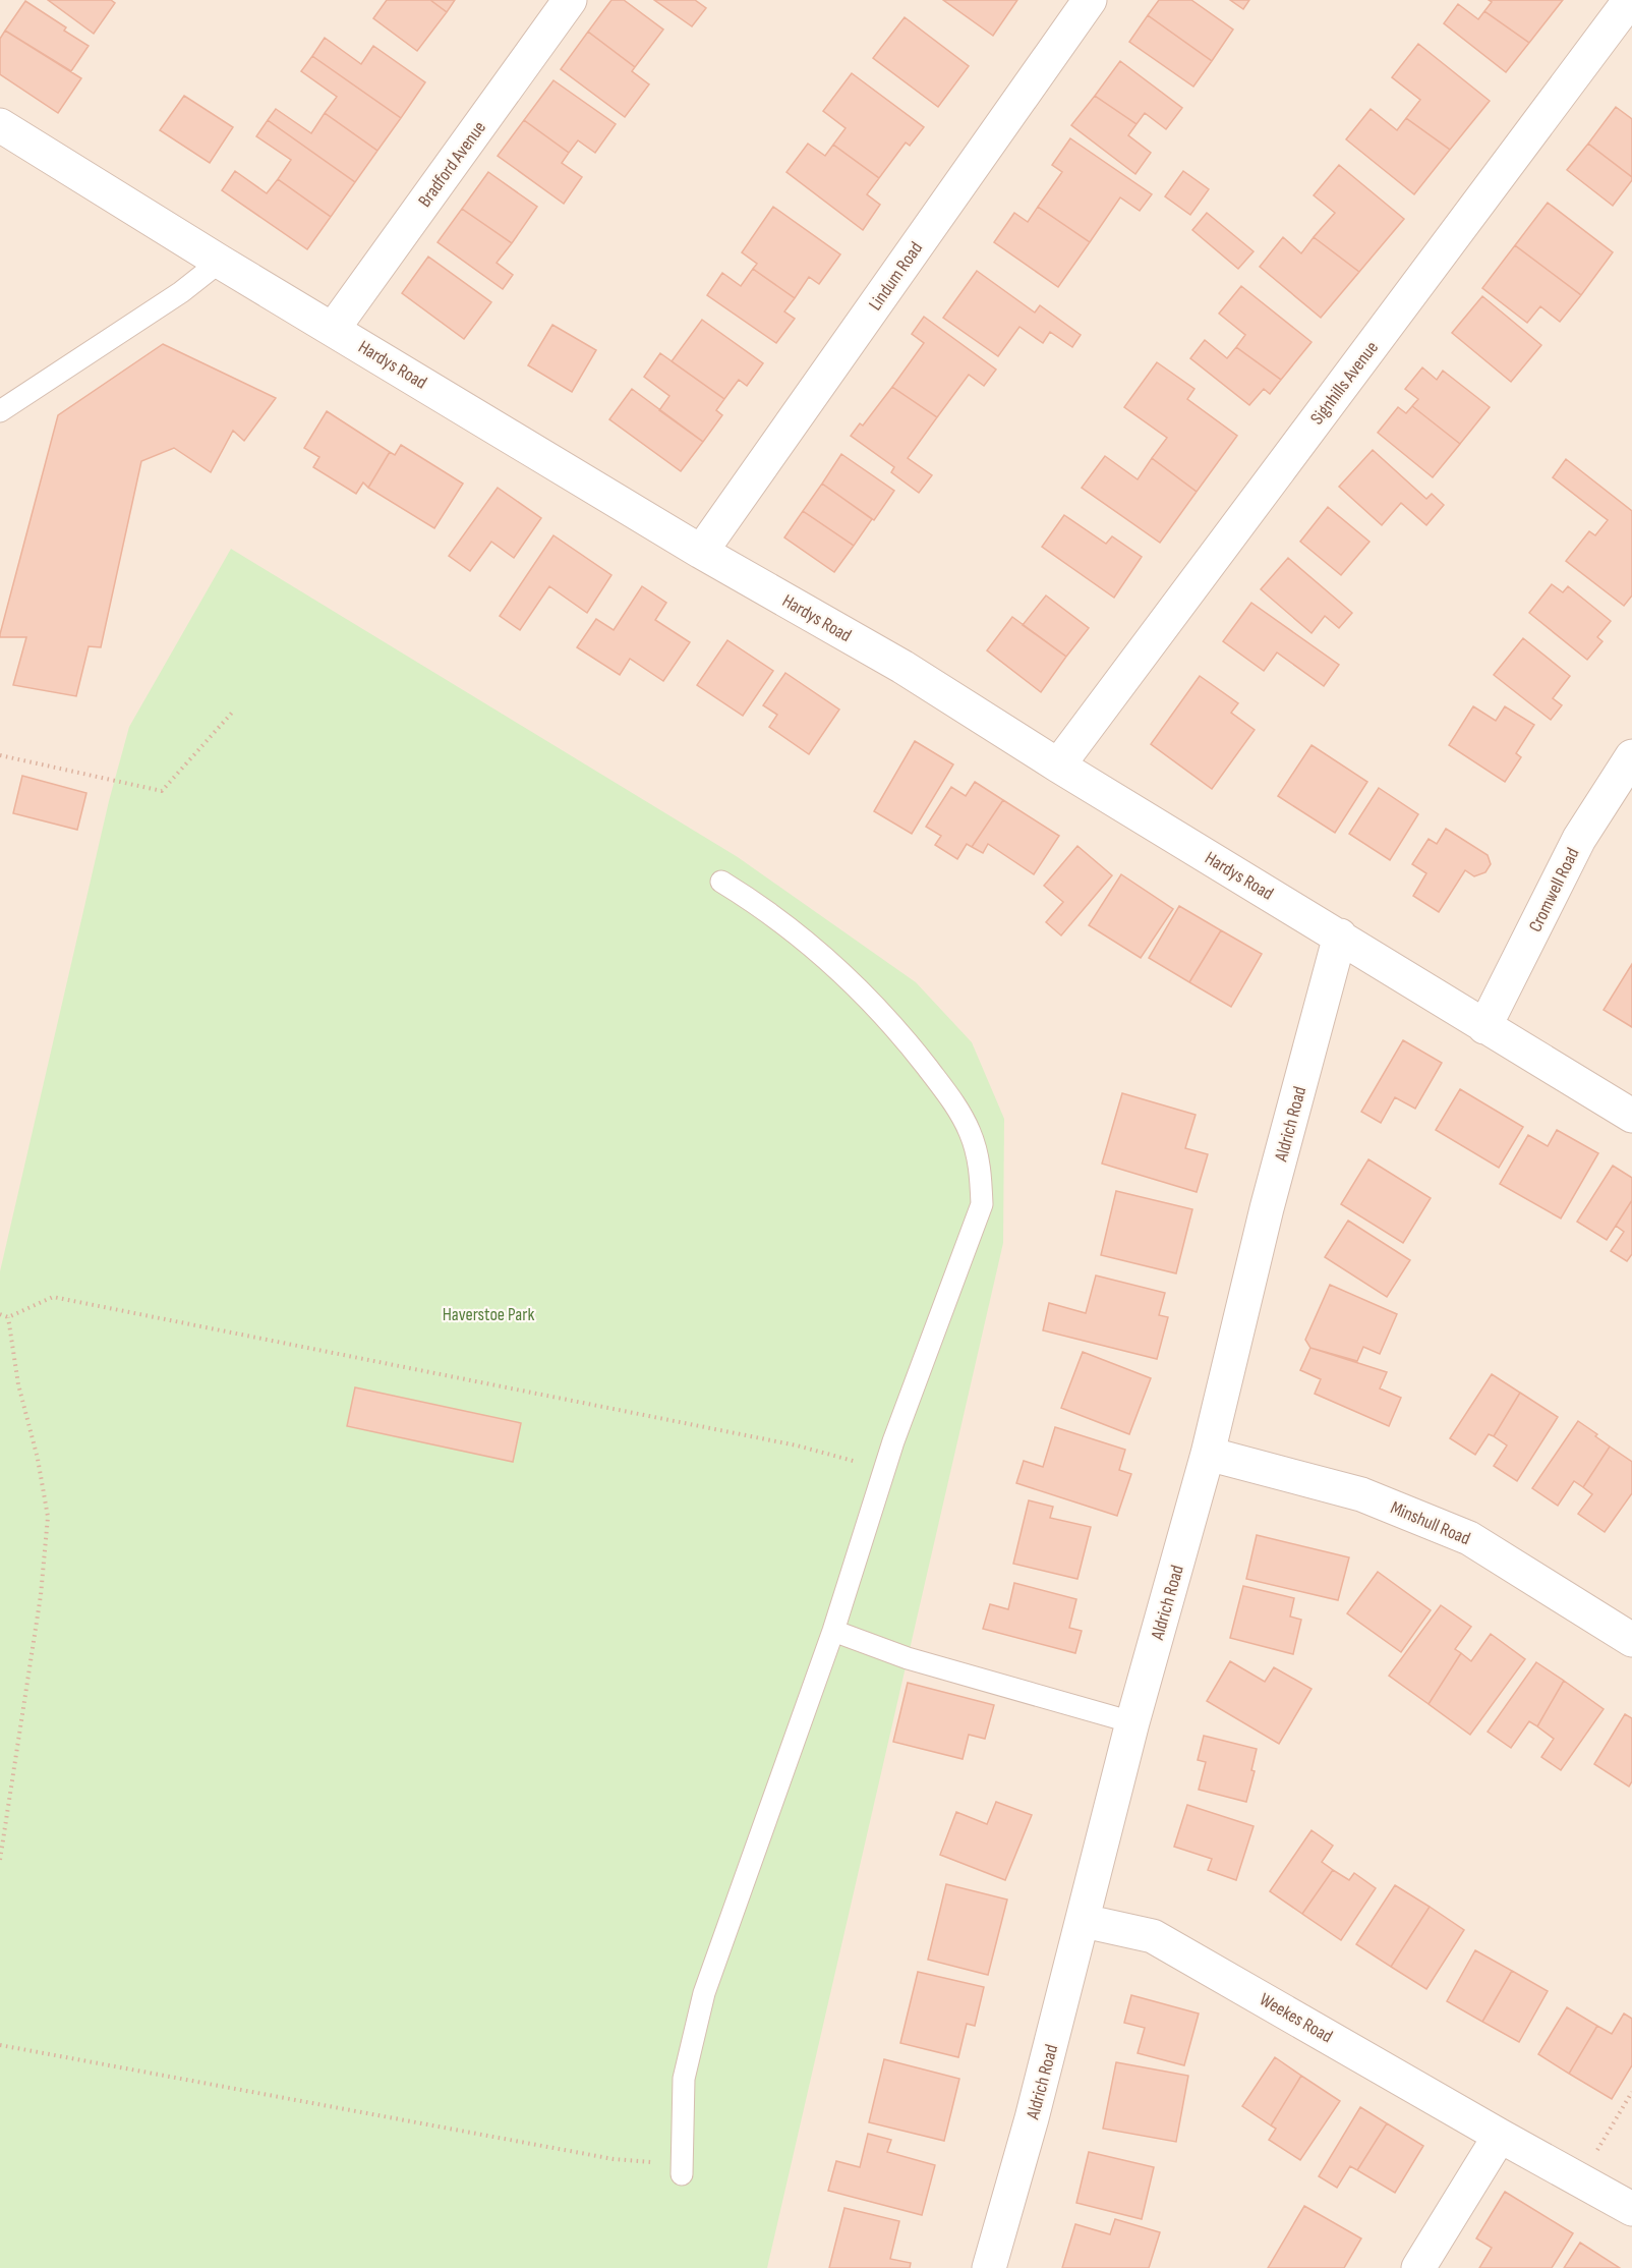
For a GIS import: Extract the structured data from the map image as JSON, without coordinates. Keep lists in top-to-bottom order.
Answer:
{
  "streets": {
    "street": [
      "Bradford Avenue",
      "Lindum Road",
      "Hardys Road",
      "Signhills Avenue",
      "Cromwell Road",
      "Aldrich Road",
      "Minshull Road",
      "Weekes Road"
    ]
  },
  "crossings": [
    ["Bradford Avenue", "Hardys Road"],
    ["Lindum Road", "Hardys Road"],
    ["Hardys Road", "Signhills Avenue"],
    ["Hardys Road", "Cromwell Road"],
    ["Hardys Road", "Aldrich Road"],
    ["Aldrich Road", "Minshull Road"],
    ["Aldrich Road", "Weekes Road"]
  ],
  "parks": ["Haverstoe Park"]
}
